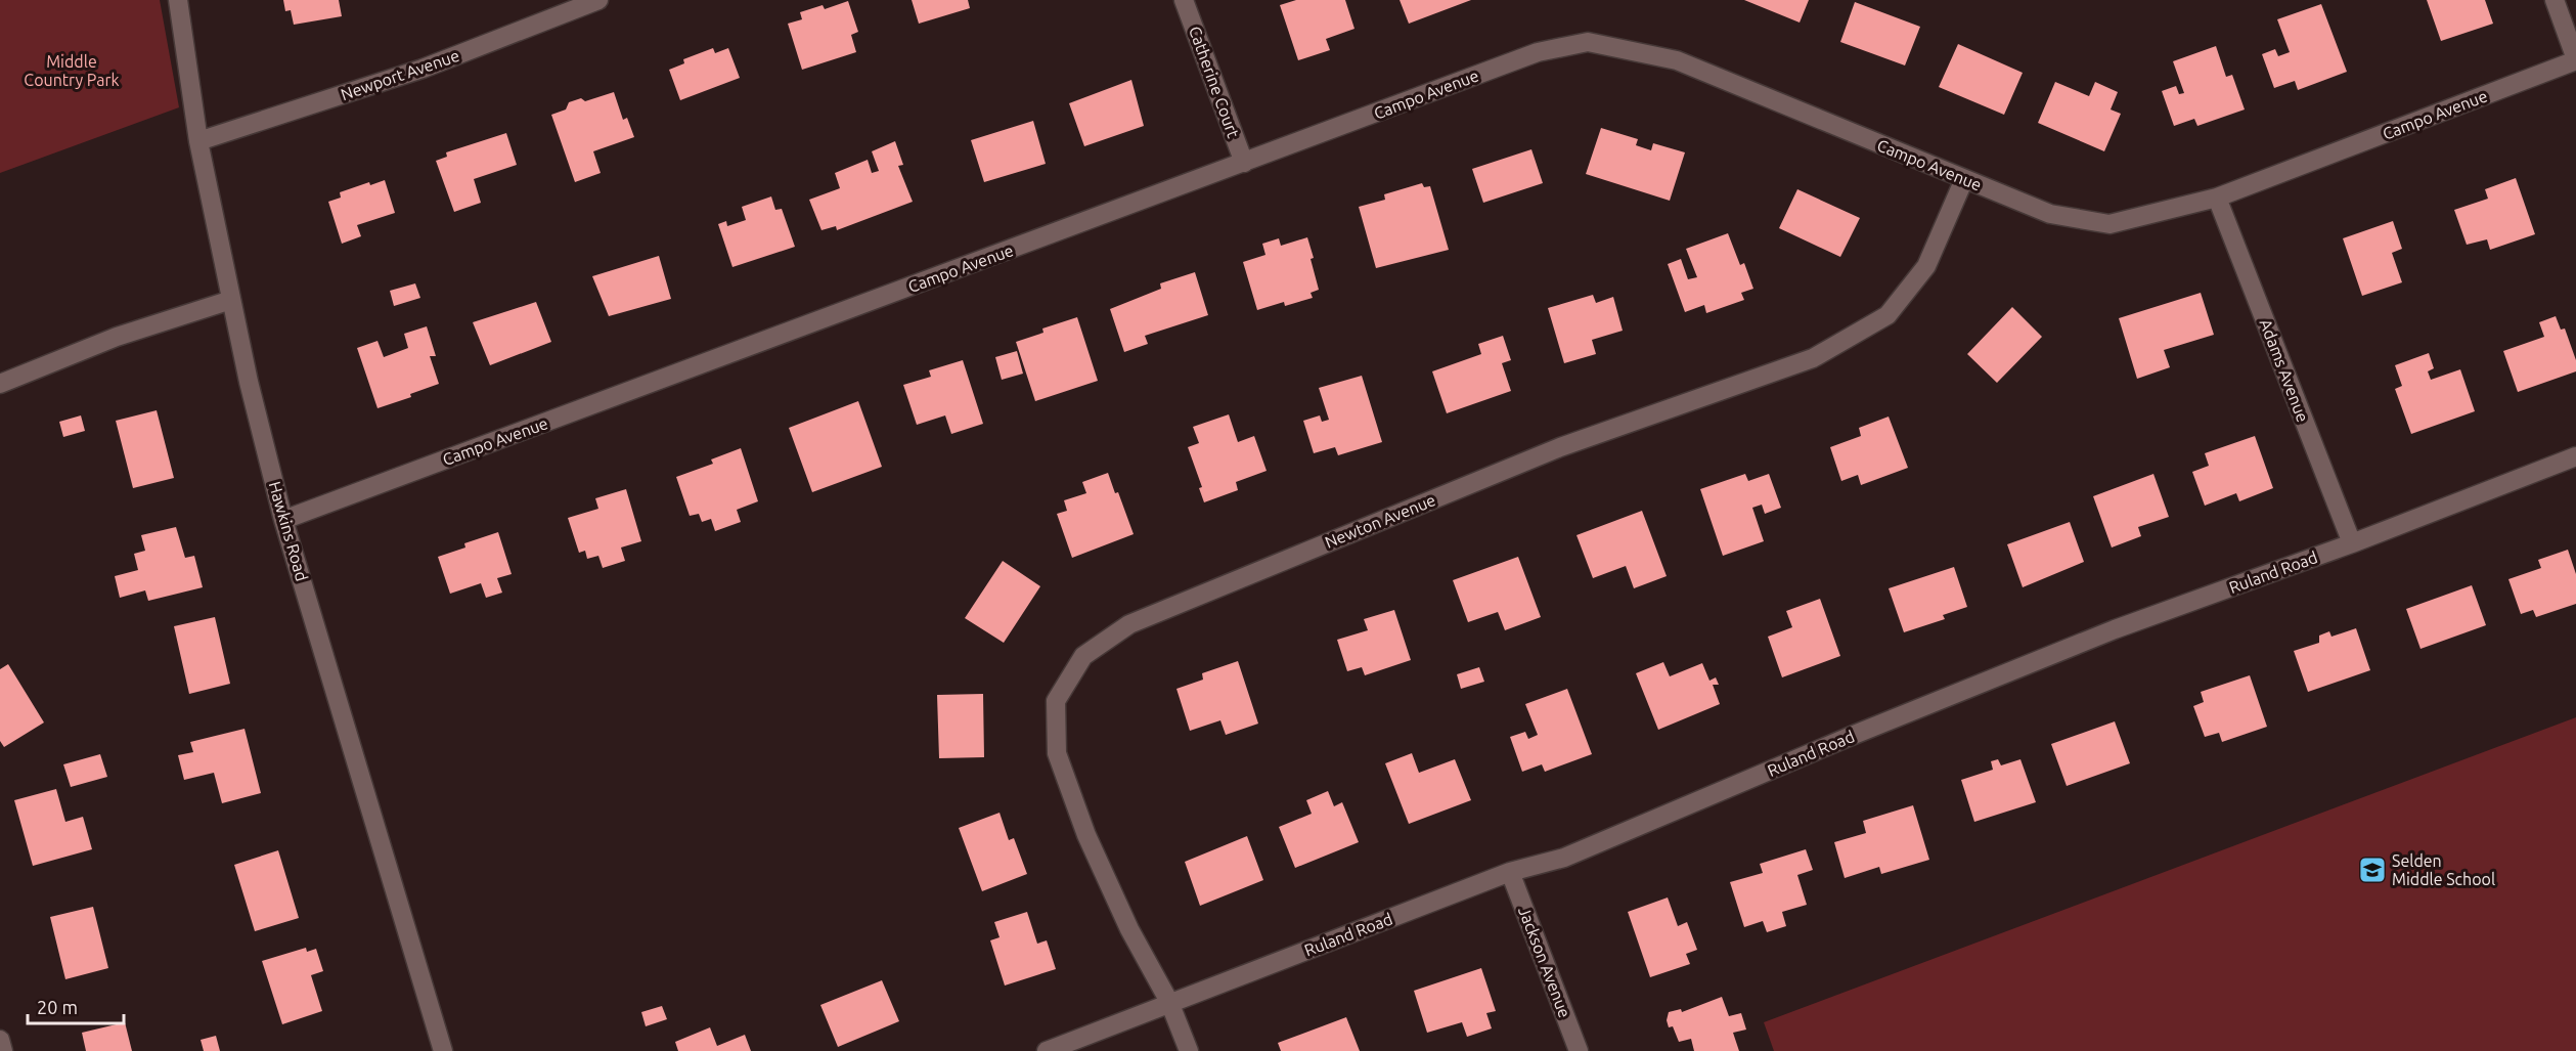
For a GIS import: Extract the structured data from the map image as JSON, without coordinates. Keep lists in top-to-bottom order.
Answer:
{
  "streets": {
    "street": [
      "Newport Avenue",
      "Catherine Court",
      "Campo Avenue",
      "Adams Avenue",
      "Newton Avenue",
      "Hawkins Road",
      "Ruland Road",
      "Jackson Avenue"
    ]
  },
  "crossings": [
    ["Newport Avenue", "Hawkins Road"],
    ["Catherine Court", "Campo Avenue"],
    ["Campo Avenue", "Adams Avenue"],
    ["Campo Avenue", "Newton Avenue"],
    ["Campo Avenue", "Hawkins Road"],
    ["Adams Avenue", "Ruland Road"],
    ["Newton Avenue", "Ruland Road"],
    ["Ruland Road", "Jackson Avenue"]
  ],
  "parks": ["Middle Country Park"],
  "places": {
    "school or university": ["Selden Middle School"]
  },
  "scale_bar": "20 m"
}
